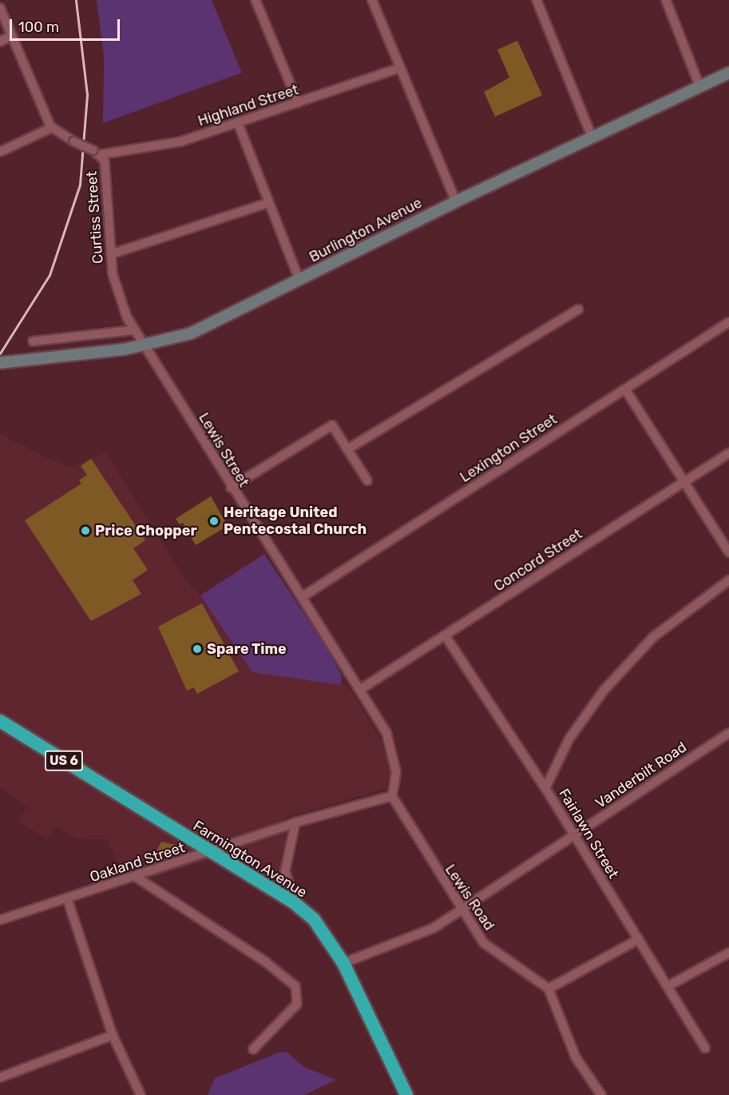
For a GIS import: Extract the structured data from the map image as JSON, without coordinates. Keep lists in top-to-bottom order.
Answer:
{
  "streets": {
    "highway": ["US 6", "Farmington Avenue"],
    "main road": ["Burlington Avenue"],
    "street": [
      "Highland Street",
      "Curtiss Street",
      "Lexington Street",
      "Lewis Street",
      "Concord Street",
      "Vanderbilt Road",
      "Fairlawn Street",
      "Oakland Street",
      "Lewis Road"
    ]
  },
  "crossings": [
    ["Highland Street", "Curtiss Street"],
    ["Curtiss Street", "Burlington Avenue"],
    ["Curtiss Street", "Lewis Street"],
    ["Burlington Avenue", "Lewis Street"],
    ["Lexington Street", "Lewis Street"],
    ["Lewis Street", "Concord Street"],
    ["Concord Street", "Fairlawn Street"],
    ["Vanderbilt Road", "Fairlawn Street"],
    ["Vanderbilt Road", "Farmington Avenue"],
    ["Vanderbilt Road", "Lewis Road"],
    ["Farmington Avenue", "Oakland Street"],
    ["Oakland Street", "Lewis Road"]
  ],
  "places": ["Heritage United Pentecostal Church", "Price Chopper", "Spare Time"],
  "scale_bar": "100 m"
}
